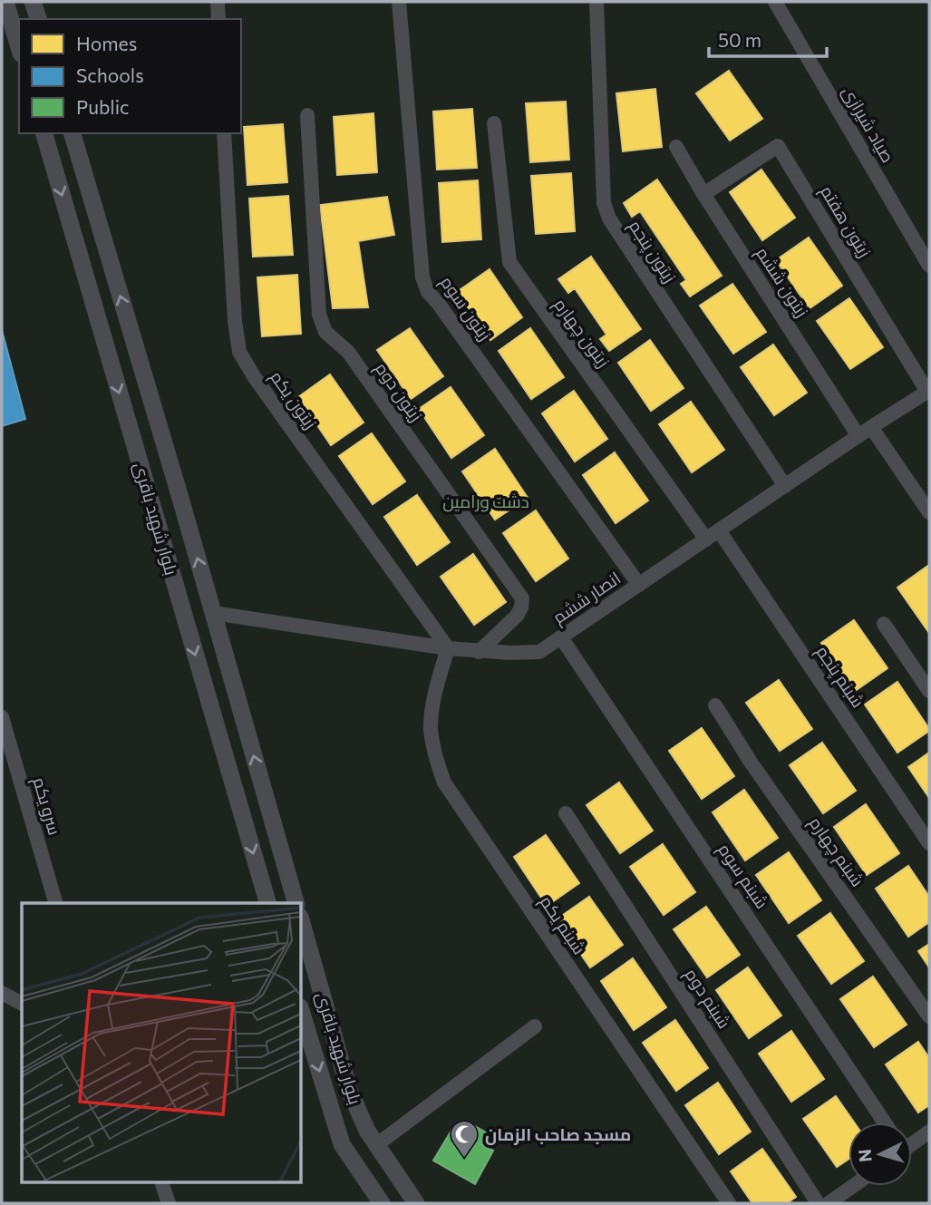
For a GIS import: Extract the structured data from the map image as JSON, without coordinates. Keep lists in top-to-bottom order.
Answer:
{
  "streets": {
    "street": [
      "صیاد شیرازی",
      "زیتون هفتم",
      "زیتون پنجم",
      "زیتون ششم",
      "زیتون سوم",
      "زیتون چهارم",
      "زیتون دوم",
      "زیتون یکم",
      "بلوار شهید باقری",
      "انصار ششم",
      "شبنم پنجم",
      "سرو یکم",
      "شبنم چهارم",
      "شبنم سوم",
      "شبنم یکم",
      "شبنم دوم"
    ]
  },
  "crossings": [
    ["زیتون هفتم", "زیتون ششم"],
    ["زیتون هفتم", "انصار ششم"],
    ["زیتون پنجم", "انصار ششم"],
    ["زیتون ششم", "انصار ششم"],
    ["زیتون سوم", "انصار ششم"],
    ["زیتون چهارم", "انصار ششم"],
    ["زیتون چهارم", "شبنم پنجم"],
    ["زیتون دوم", "انصار ششم"],
    ["زیتون یکم", "انصار ششم"],
    ["زیتون یکم", "شبنم یکم"],
    ["بلوار شهید باقری", "انصار ششم"],
    ["انصار ششم", "شبنم پنجم"],
    ["انصار ششم", "شبنم سوم"],
    ["انصار ششم", "شبنم یکم"]
  ],
  "parks": ["دشت ورامین"],
  "places": {
    "mosque": ["مسجد صاحب الزمان"]
  },
  "legend": ["Homes", "Schools", "Public"],
  "scale_bar": "50 m",
  "north": "left"
}
